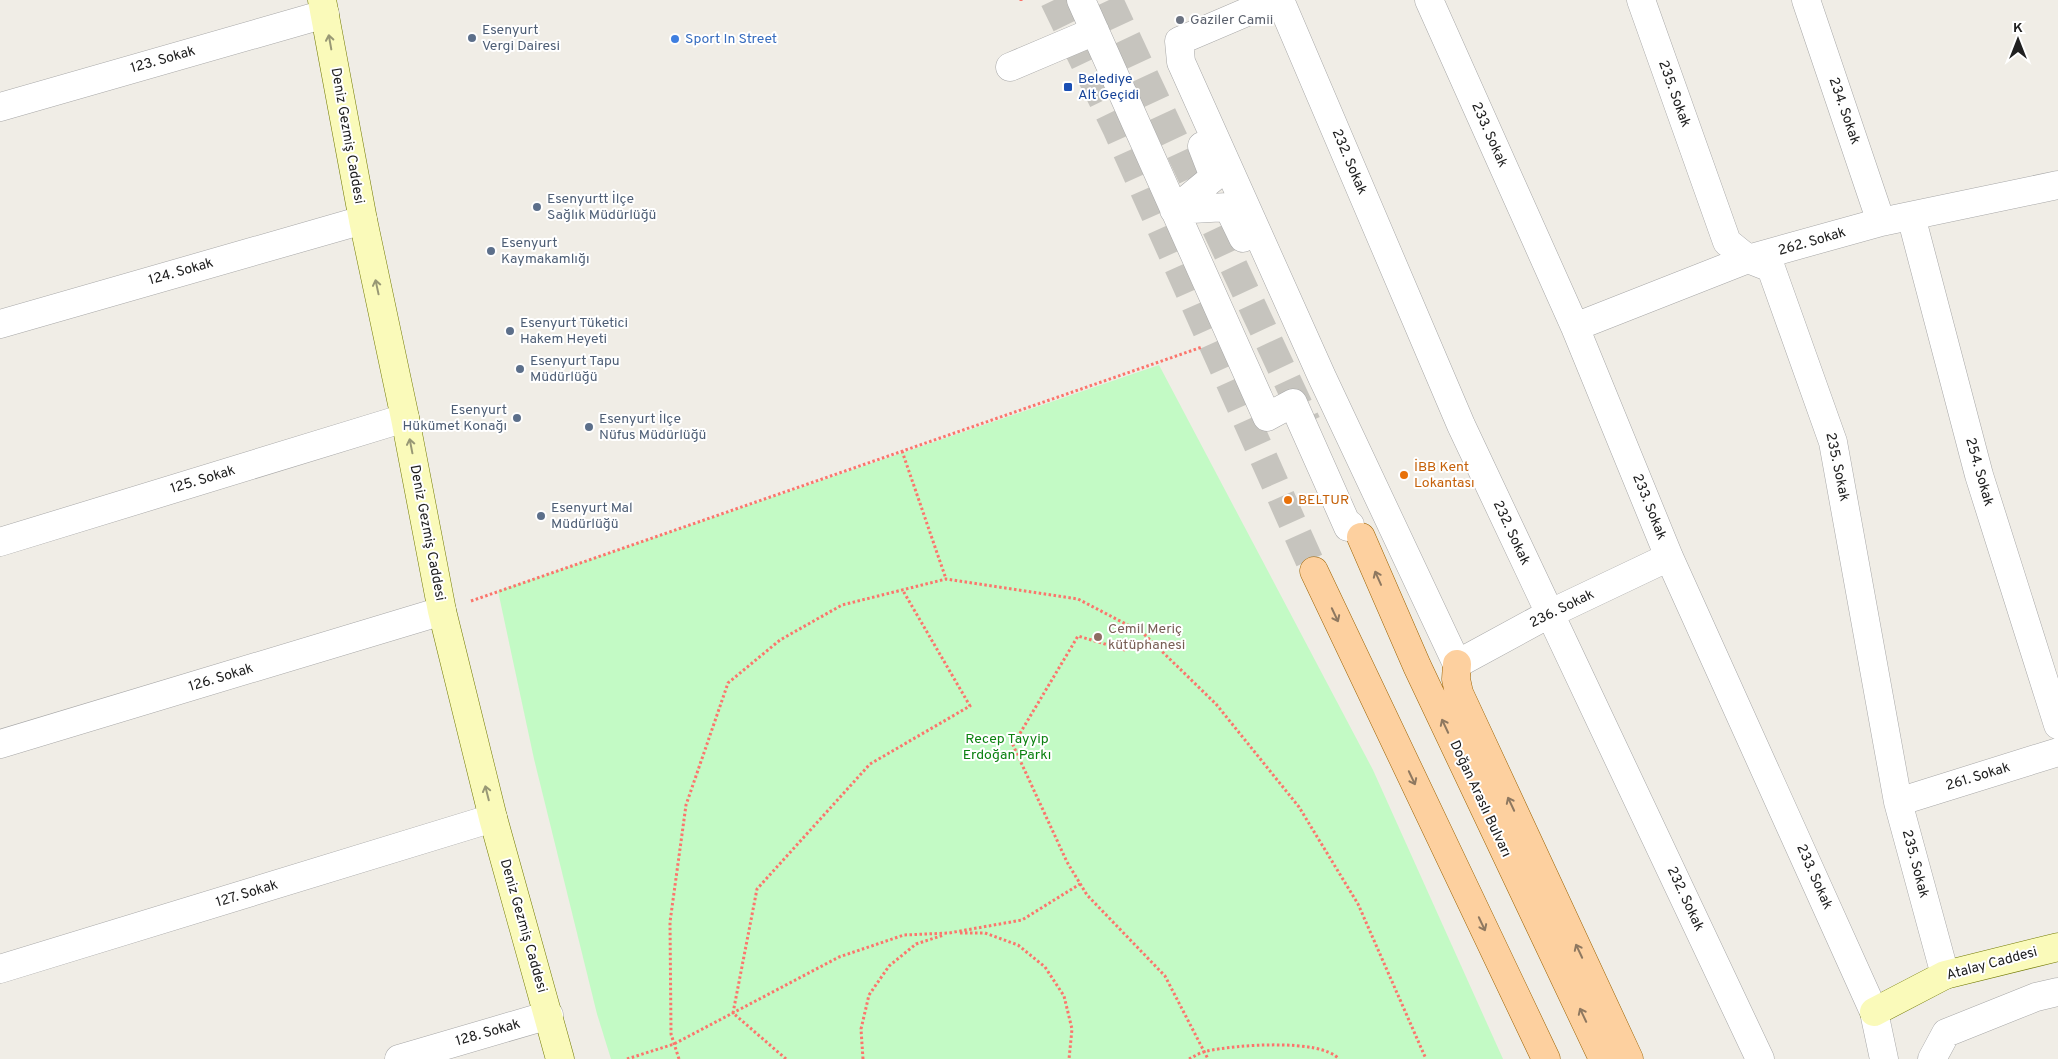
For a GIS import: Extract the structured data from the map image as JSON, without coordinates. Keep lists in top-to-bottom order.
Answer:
{
  "streets": {
    "main road": ["Doğan Araslı Bulvarı"],
    "street": [
      "123. Sokak",
      "235. Sokak",
      "234. Sokak",
      "233. Sokak",
      "Deniz Gezmiş Caddesi",
      "232. Sokak",
      "262. Sokak",
      "124. Sokak",
      "254. Sokak",
      "125. Sokak",
      "236. Sokak",
      "126. Sokak",
      "261. Sokak",
      "127. Sokak",
      "Atalay Caddesi",
      "128. Sokak"
    ]
  },
  "crossings": [
    ["123. Sokak", "Deniz Gezmiş Caddesi"],
    ["235. Sokak", "262. Sokak"],
    ["235. Sokak", "261. Sokak"],
    ["235. Sokak", "Atalay Caddesi"],
    ["234. Sokak", "262. Sokak"],
    ["233. Sokak", "262. Sokak"],
    ["233. Sokak", "236. Sokak"],
    ["233. Sokak", "Atalay Caddesi"],
    ["Deniz Gezmiş Caddesi", "124. Sokak"],
    ["Deniz Gezmiş Caddesi", "125. Sokak"],
    ["Deniz Gezmiş Caddesi", "126. Sokak"],
    ["Deniz Gezmiş Caddesi", "127. Sokak"],
    ["Deniz Gezmiş Caddesi", "128. Sokak"],
    ["232. Sokak", "236. Sokak"],
    ["262. Sokak", "254. Sokak"]
  ],
  "one_way": ["Deniz Gezmiş Caddesi"],
  "parks": ["Recep Tayyip Erdoğan Parkı"],
  "places": {
    "other": [
      "Gaziler Camii",
      "Esenyurt Vergi Dairesi",
      "Sport In Street",
      "Esenyurtt İlçe Sağlık Müdürlüğü",
      "Esenyurt Kaymakamlığı",
      "Esenyurt Tüketici Hakem Heyeti",
      "Esenyurt Tapu Müdürlüğü",
      "Esenyurt Hükümet Konağı",
      "Esenyurt İlçe Nüfus Müdürlüğü",
      "İBB Kent Lokantası",
      "BELTUR",
      "Esenyurt Mal Müdürlüğü",
      "Cemil Meriç kütüphanesi"
    ],
    "transit": ["Belediye Alt Geçidi"]
  },
  "north": "top"
}
